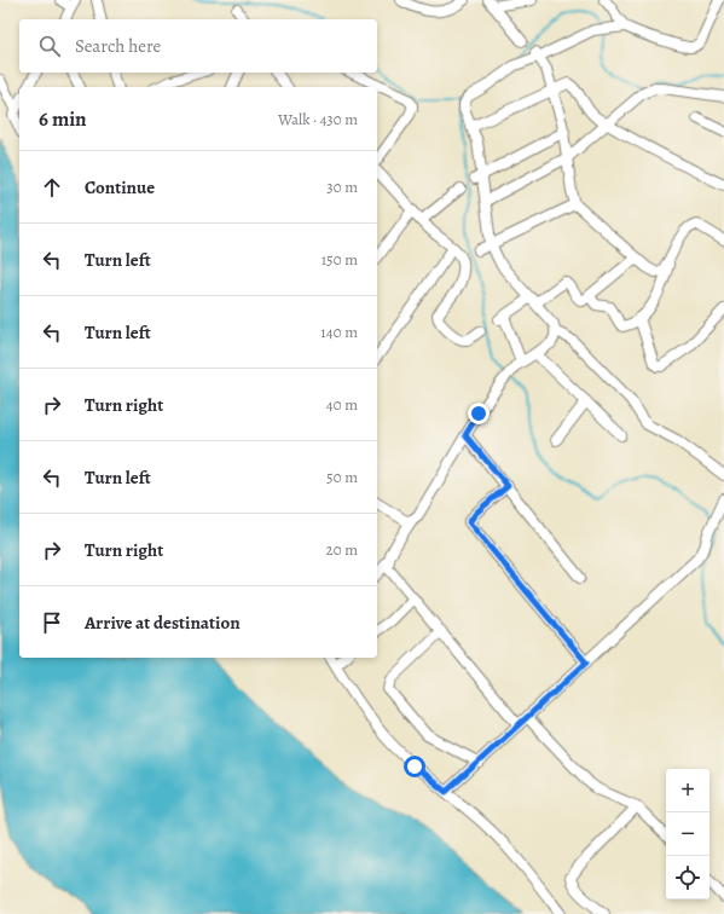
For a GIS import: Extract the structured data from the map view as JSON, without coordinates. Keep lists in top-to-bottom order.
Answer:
{
  "page": {
    "search": "Search here",
    "heading": ["6 min", "Walk · 430 m"],
    "list": [
      ["Continue", "30 m"],
      ["Turn left", "150 m"],
      ["Turn left", "140 m"],
      ["Turn right", "40 m"],
      ["Turn left", "50 m"],
      ["Turn right", "20 m"],
      "Arrive at destination"
    ],
    "map_buttons": ["+", "−"]
  }
}
